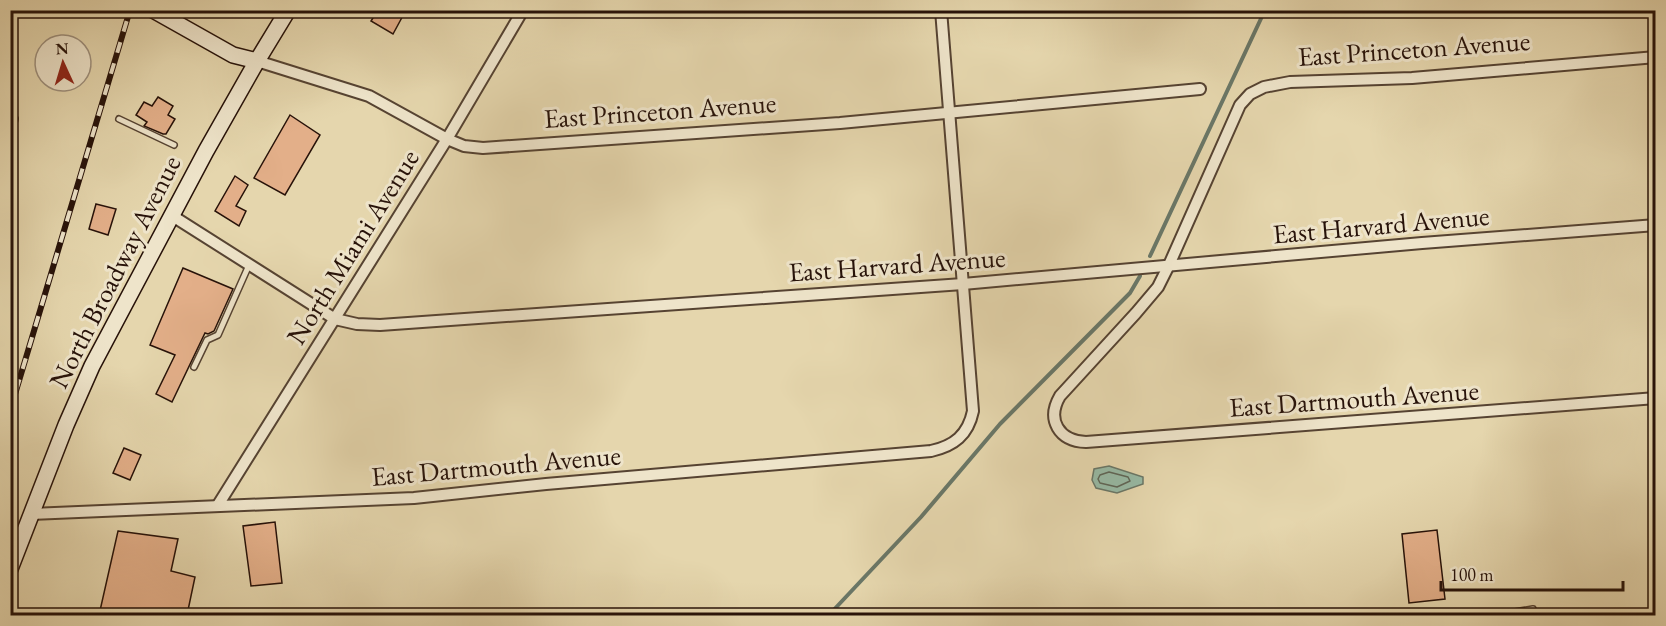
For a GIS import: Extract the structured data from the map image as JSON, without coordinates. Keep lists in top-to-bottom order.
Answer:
{
  "streets": {
    "main road": ["East Princeton Avenue", "North Broadway Avenue"],
    "street": ["East Harvard Avenue", "North Miami Avenue", "East Dartmouth Avenue"]
  },
  "crossings": [
    ["East Princeton Avenue", "East Harvard Avenue"],
    ["East Princeton Avenue", "North Miami Avenue"],
    ["East Princeton Avenue", "North Broadway Avenue"],
    ["East Princeton Avenue", "East Dartmouth Avenue"],
    ["East Harvard Avenue", "North Miami Avenue"],
    ["East Harvard Avenue", "North Broadway Avenue"],
    ["East Harvard Avenue", "East Dartmouth Avenue"],
    ["North Miami Avenue", "East Dartmouth Avenue"],
    ["North Broadway Avenue", "East Dartmouth Avenue"]
  ],
  "scale_bar": "100 m",
  "north": "top"
}
